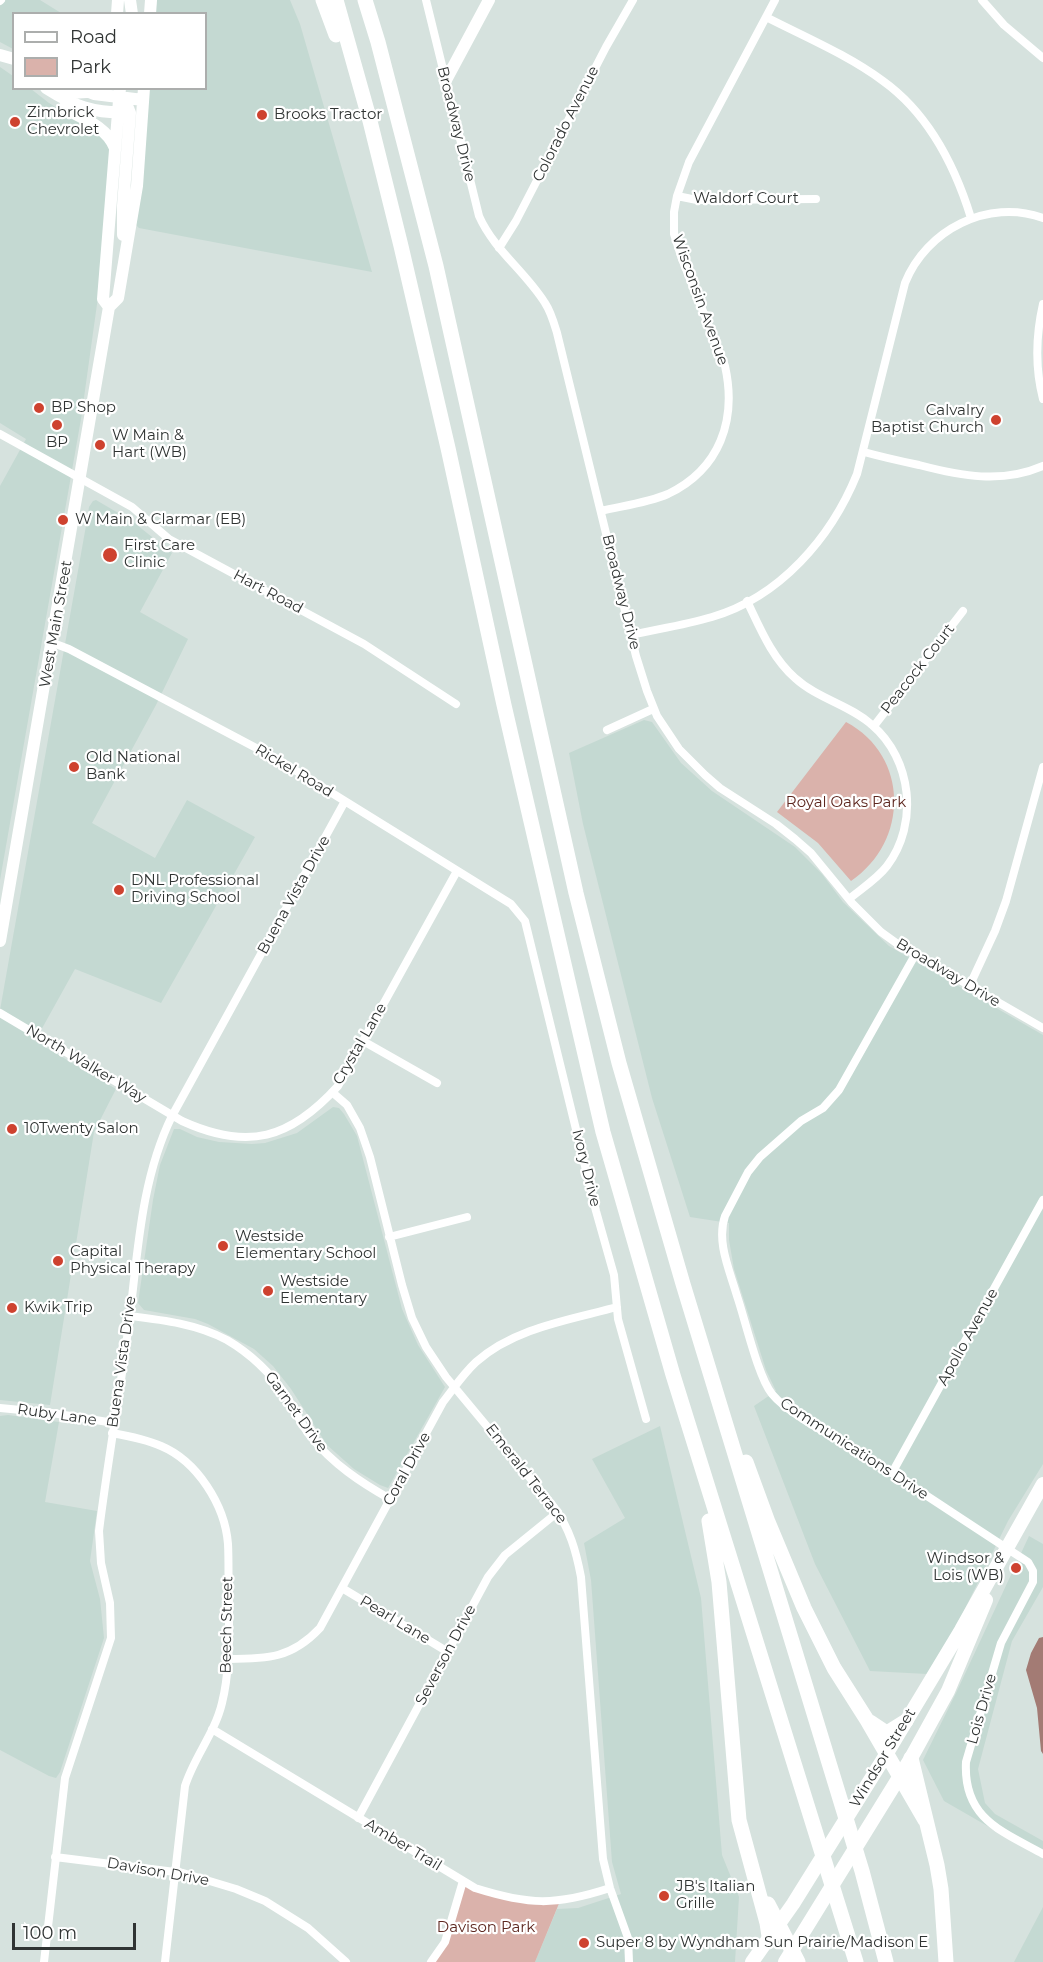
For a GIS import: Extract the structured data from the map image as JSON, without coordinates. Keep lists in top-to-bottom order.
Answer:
{
  "streets": {
    "main road": ["West Main Street", "Windsor Street"],
    "street": [
      "Broadway Drive",
      "Colorado Avenue",
      "Waldorf Court",
      "Wisconsin Avenue",
      "Hart Road",
      "Peacock Court",
      "Rickel Road",
      "Buena Vista Drive",
      "Crystal Lane",
      "North Walker Way",
      "Ivory Drive",
      "Apollo Avenue",
      "Garnet Drive",
      "Ruby Lane",
      "Communications Drive",
      "Coral Drive",
      "Emerald Terrace",
      "Pearl Lane",
      "Beech Street",
      "Severson Drive",
      "Lois Drive",
      "Amber Trail",
      "Davison Drive"
    ]
  },
  "crossings": [
    ["Broadway Drive", "Colorado Avenue"],
    ["Broadway Drive", "Wisconsin Avenue"],
    ["Broadway Drive", "Communications Drive"],
    ["Waldorf Court", "Wisconsin Avenue"],
    ["Hart Road", "West Main Street"],
    ["West Main Street", "Rickel Road"],
    ["Rickel Road", "Buena Vista Drive"],
    ["Rickel Road", "Crystal Lane"],
    ["Rickel Road", "Ivory Drive"],
    ["Buena Vista Drive", "Crystal Lane"],
    ["Buena Vista Drive", "North Walker Way"],
    ["Buena Vista Drive", "Garnet Drive"],
    ["Buena Vista Drive", "Ruby Lane"],
    ["Buena Vista Drive", "Beech Street"],
    ["Buena Vista Drive", "Davison Drive"],
    ["Crystal Lane", "North Walker Way"],
    ["Crystal Lane", "Emerald Terrace"],
    ["Ivory Drive", "Coral Drive"],
    ["Apollo Avenue", "Communications Drive"],
    ["Garnet Drive", "Coral Drive"],
    ["Communications Drive", "Lois Drive"],
    ["Communications Drive", "Windsor Street"],
    ["Coral Drive", "Emerald Terrace"],
    ["Coral Drive", "Pearl Lane"],
    ["Coral Drive", "Beech Street"],
    ["Emerald Terrace", "Severson Drive"],
    ["Emerald Terrace", "Amber Trail"],
    ["Pearl Lane", "Severson Drive"],
    ["Beech Street", "Amber Trail"],
    ["Beech Street", "Davison Drive"],
    ["Severson Drive", "Amber Trail"],
    ["Lois Drive", "Windsor Street"]
  ],
  "parks": ["Royal Oaks Park", "Davison Park"],
  "places": [
    "Brooks Tractor",
    "Zimbrick Chevrolet",
    "BP Shop",
    "Calvalry Baptist Church",
    "BP",
    "W Main & Hart (WB)",
    "W Main & Clarmar (EB)",
    "First Care Clinic",
    "Old National Bank",
    "DNL Professional Driving School",
    "10Twenty Salon",
    "Westside Elementary School",
    "Capital Physical Therapy",
    "Westside Elementary",
    "Kwik Trip",
    "Windsor & Lois (WB)",
    "JB's Italian Grille",
    "Super 8 by Wyndham Sun Prairie/Madison E"
  ],
  "legend": ["Road", "Park"],
  "scale_bar": "100 m"
}
